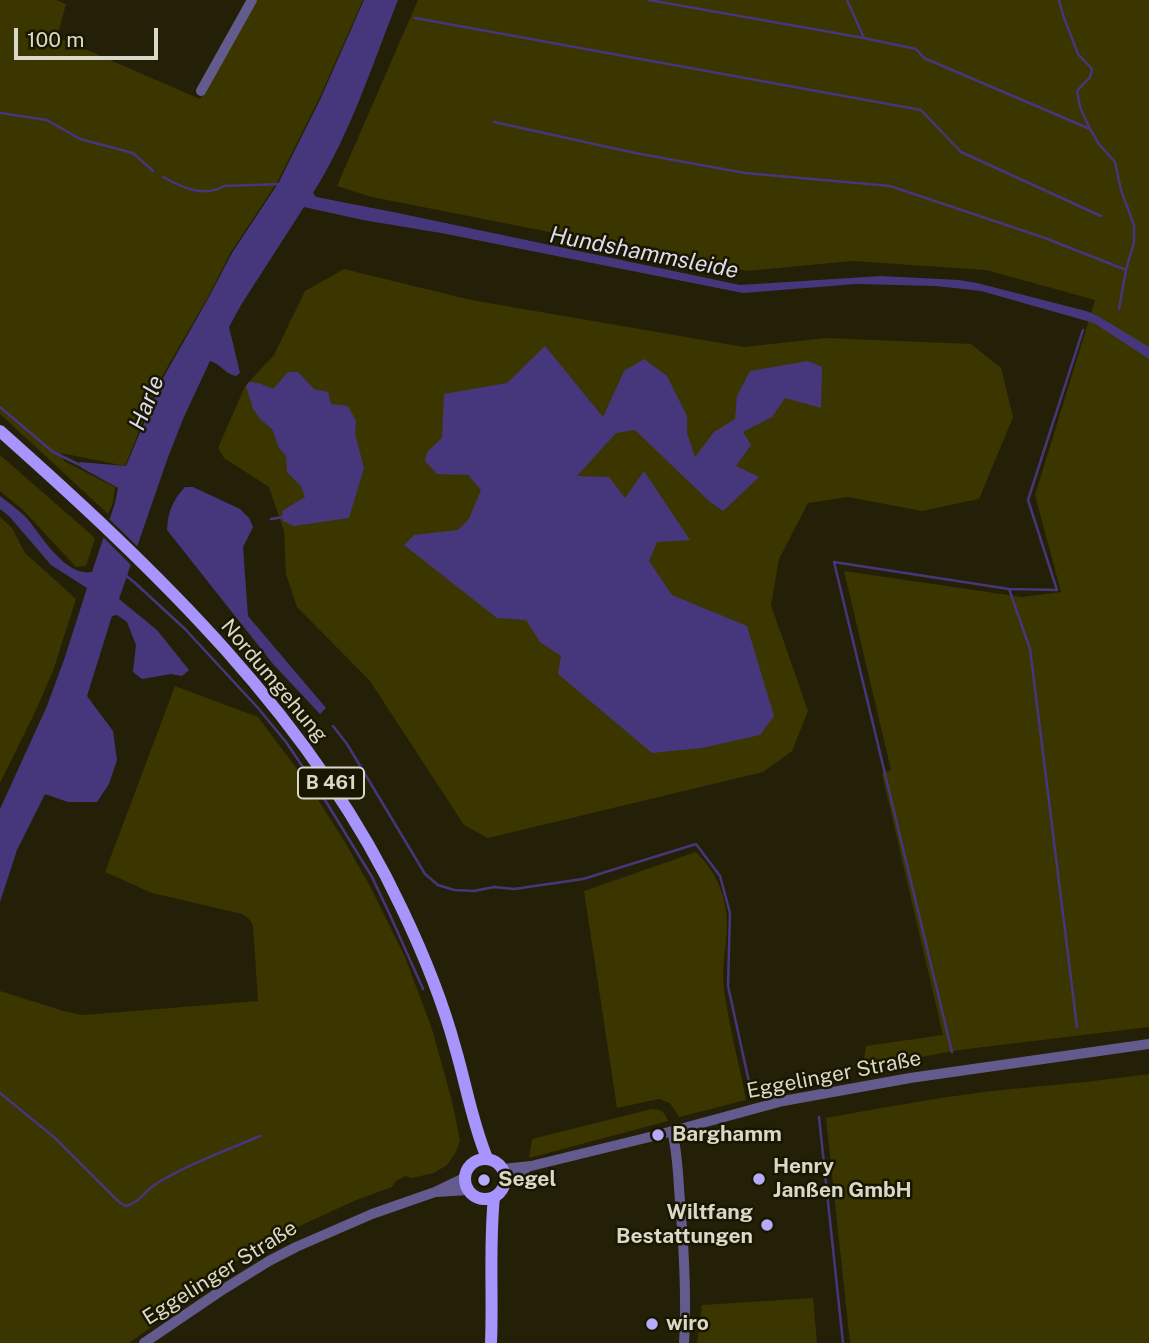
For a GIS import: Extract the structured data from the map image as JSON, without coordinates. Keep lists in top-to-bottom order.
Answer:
{
  "streets": {
    "main road": ["Nordumgehung", "B 461"],
    "street": ["Eggelinger Straße"]
  },
  "crossings": [
    ["Nordumgehung", "Eggelinger Straße"]
  ],
  "water": ["Hundshammsleide", "Harle"],
  "places": [
    "Barghamm",
    "Henry Janßen GmbH",
    "Segel",
    "Wiltfang Bestattungen",
    "wiro"
  ],
  "scale_bar": "100 m"
}
